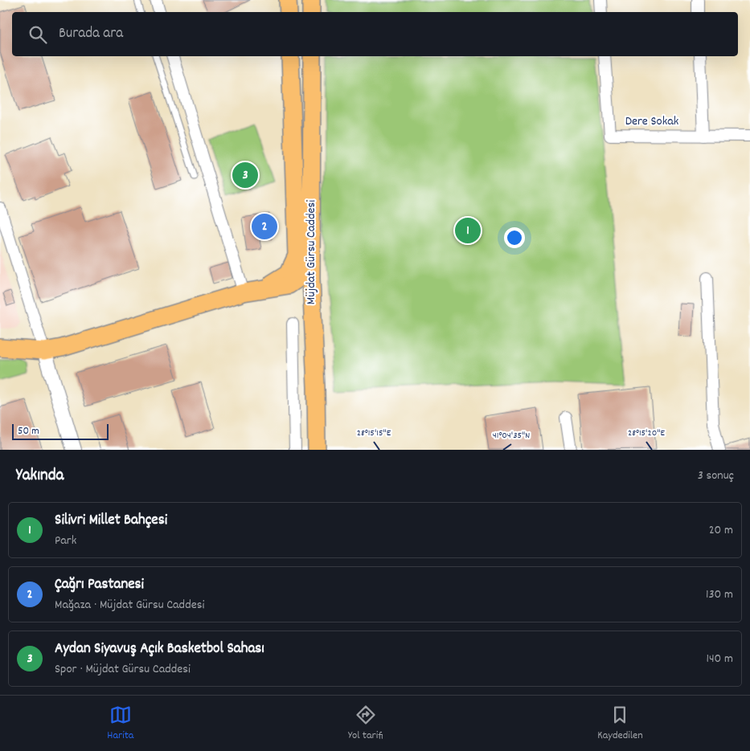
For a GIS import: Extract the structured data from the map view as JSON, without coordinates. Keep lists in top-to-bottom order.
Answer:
{
  "streets": {
    "main road": ["Müjdat Gürsu Caddesi"],
    "street": ["Dere Sokak"]
  },
  "scale_bar": "50 m",
  "page": {
    "search": "Burada ara",
    "pins": ["3", "2", "1"],
    "scale": "50 m",
    "heading": ["Yakında", "3 sonuç"],
    "list": [
      {
        "mark": "1",
        "name": "Silivri Millet Bahçesi",
        "note": "Park",
        "value": "20 m"
      },
      {
        "mark": "2",
        "name": "Çağrı Pastanesi",
        "note": "Mağaza · Müjdat Gürsu Caddesi",
        "value": "130 m"
      },
      {
        "mark": "3",
        "name": "Aydan Siyavuş Açık Basketbol Sahası",
        "note": "Spor · Müjdat Gürsu Caddesi",
        "value": "140 m"
      }
    ],
    "nav": ["Harita", "Yol tarifi", "Kaydedilen"]
  },
  "coordinates": ["28°15'15\"E", "28°15'20\"E", "41°04'35\"N"]
}
